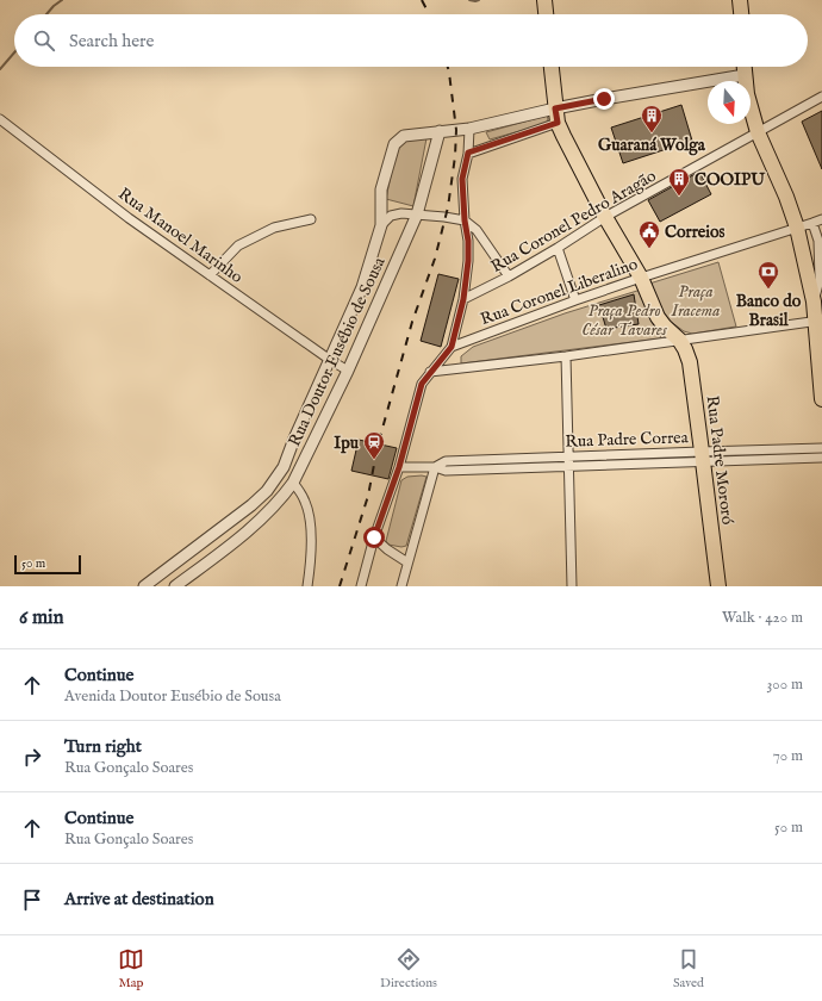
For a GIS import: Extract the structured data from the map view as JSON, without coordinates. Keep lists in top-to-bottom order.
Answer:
{
  "streets": {
    "main road": ["Rua Padre Mororó"],
    "street": [
      "Rua Coronel Pedro Aragão",
      "Rua Manoel Marinho",
      "Rua Coronel Liberalino",
      "Rua Doutor Eusébio de Sousa",
      "Rua Padre Correa"
    ]
  },
  "crossings": [
    ["Rua Coronel Pedro Aragão", "Rua Padre Mororó"],
    ["Rua Manoel Marinho", "Rua Doutor Eusébio de Sousa"],
    ["Rua Coronel Liberalino", "Rua Padre Mororó"],
    ["Rua Padre Correa", "Rua Padre Mororó"]
  ],
  "parks": ["Praça Iracema", "Praça Pedro César Tavares"],
  "places": {
    "building": ["Guaraná Wolga", "COOIPU"],
    "public building": ["Correios"],
    "bank": ["Banco do Brasil"],
    "station": ["Ipu"]
  },
  "scale_bar": "50 m",
  "north": "bottom",
  "page": {
    "search": "Search here",
    "scale": "50 m",
    "heading": ["6 min", "Walk · 420 m"],
    "list": [
      ["Continue", "Avenida Doutor Eusébio de Sousa", "300 m"],
      ["Turn right", "Rua Gonçalo Soares", "70 m"],
      ["Continue", "Rua Gonçalo Soares", "50 m"],
      "Arrive at destination"
    ],
    "nav": ["Map", "Directions", "Saved"]
  }
}
